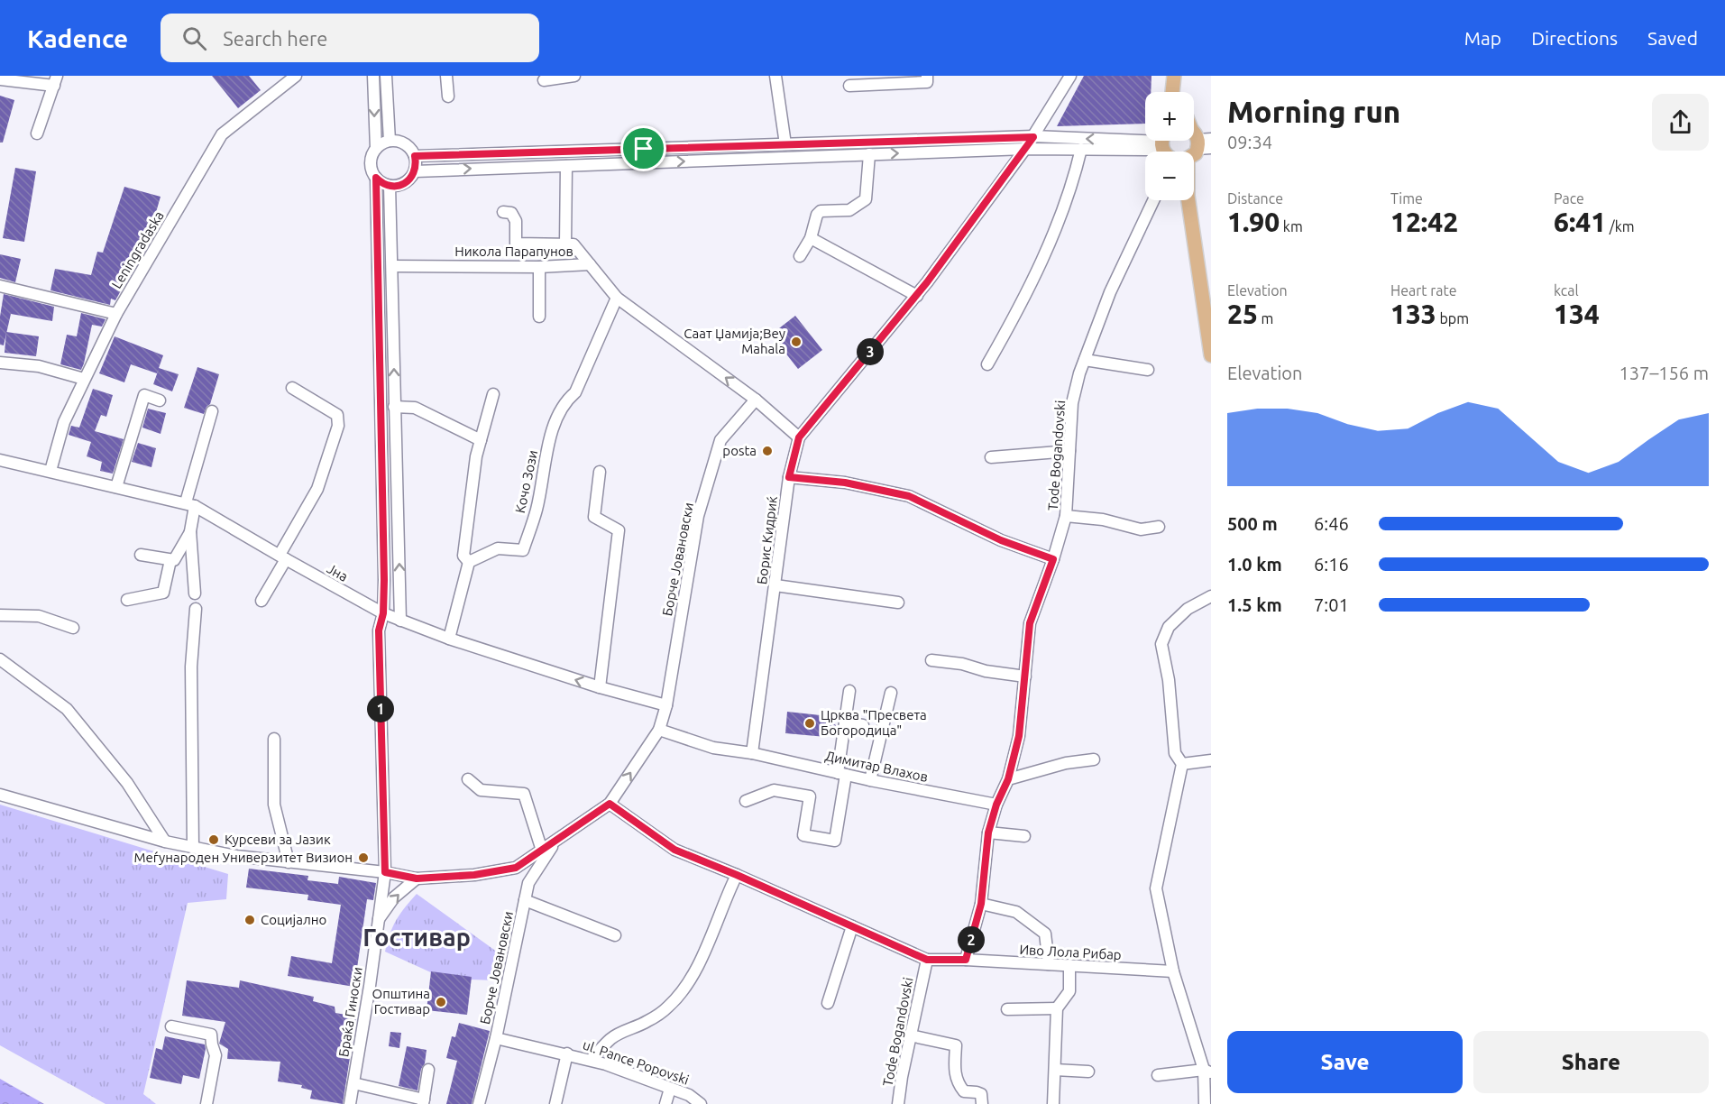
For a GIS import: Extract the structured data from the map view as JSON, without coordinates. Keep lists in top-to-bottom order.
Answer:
{
  "streets": {
    "street": [
      "Leningradaska",
      "Никола Парапунов",
      "Tode Bogandovski",
      "Кочо Зози",
      "Борис Кидриќ",
      "Борче Јовановски",
      "Јна",
      "Димитар Влахов",
      "Иво Лола Рибар",
      "Браќа Гиноски",
      "ul. Pance Popovski"
    ]
  },
  "crossings": [
    ["Leningradaska", "Јна"],
    ["Никола Парапунов", "Кочо Зози"],
    ["Никола Парапунов", "Борис Кидриќ"],
    ["Никола Парапунов", "Борче Јовановски"],
    ["Tode Bogandovski", "Димитар Влахов"],
    ["Tode Bogandovski", "Иво Лола Рибар"],
    ["Борис Кидриќ", "Димитар Влахов"],
    ["Борче Јовановски", "Јна"],
    ["Борче Јовановски", "Димитар Влахов"],
    ["Борче Јовановски", "ul. Pance Popovski"],
    ["Јна", "Браќа Гиноски"]
  ],
  "one_way": ["Никола Парапунов"],
  "districts": ["Гостивар"],
  "places": [
    "Саат Џамија;Bey Mahala",
    "posta",
    "Црква \"Пресвета Богородица\"",
    "Курсеви за Јазик",
    "Меѓународен Универзитет Визион",
    "Социјално",
    "Општина Гостивар"
  ],
  "page": {
    "header": "Kadence",
    "search": "Search here",
    "nav": ["Map", "Directions", "Saved"],
    "heading": ["Morning run", "09:34"],
    "map_buttons": ["+", "−"],
    "stats": [
      ["Distance", "1.90 km"],
      ["Time", "12:42"],
      ["Pace", "6:41 /km"],
      ["Elevation", "25 m"],
      ["Heart rate", "133 bpm"],
      ["kcal", "134"]
    ],
    "pins": ["3", "1", "2"],
    "chart": ["Elevation", "137–156 m"],
    "list": [
      {
        "name": "500 m",
        "note": "6:46"
      },
      {
        "name": "1.0 km",
        "note": "6:16"
      },
      {
        "name": "1.5 km",
        "note": "7:01"
      }
    ],
    "buttons": ["Save", "Share"]
  }
}
